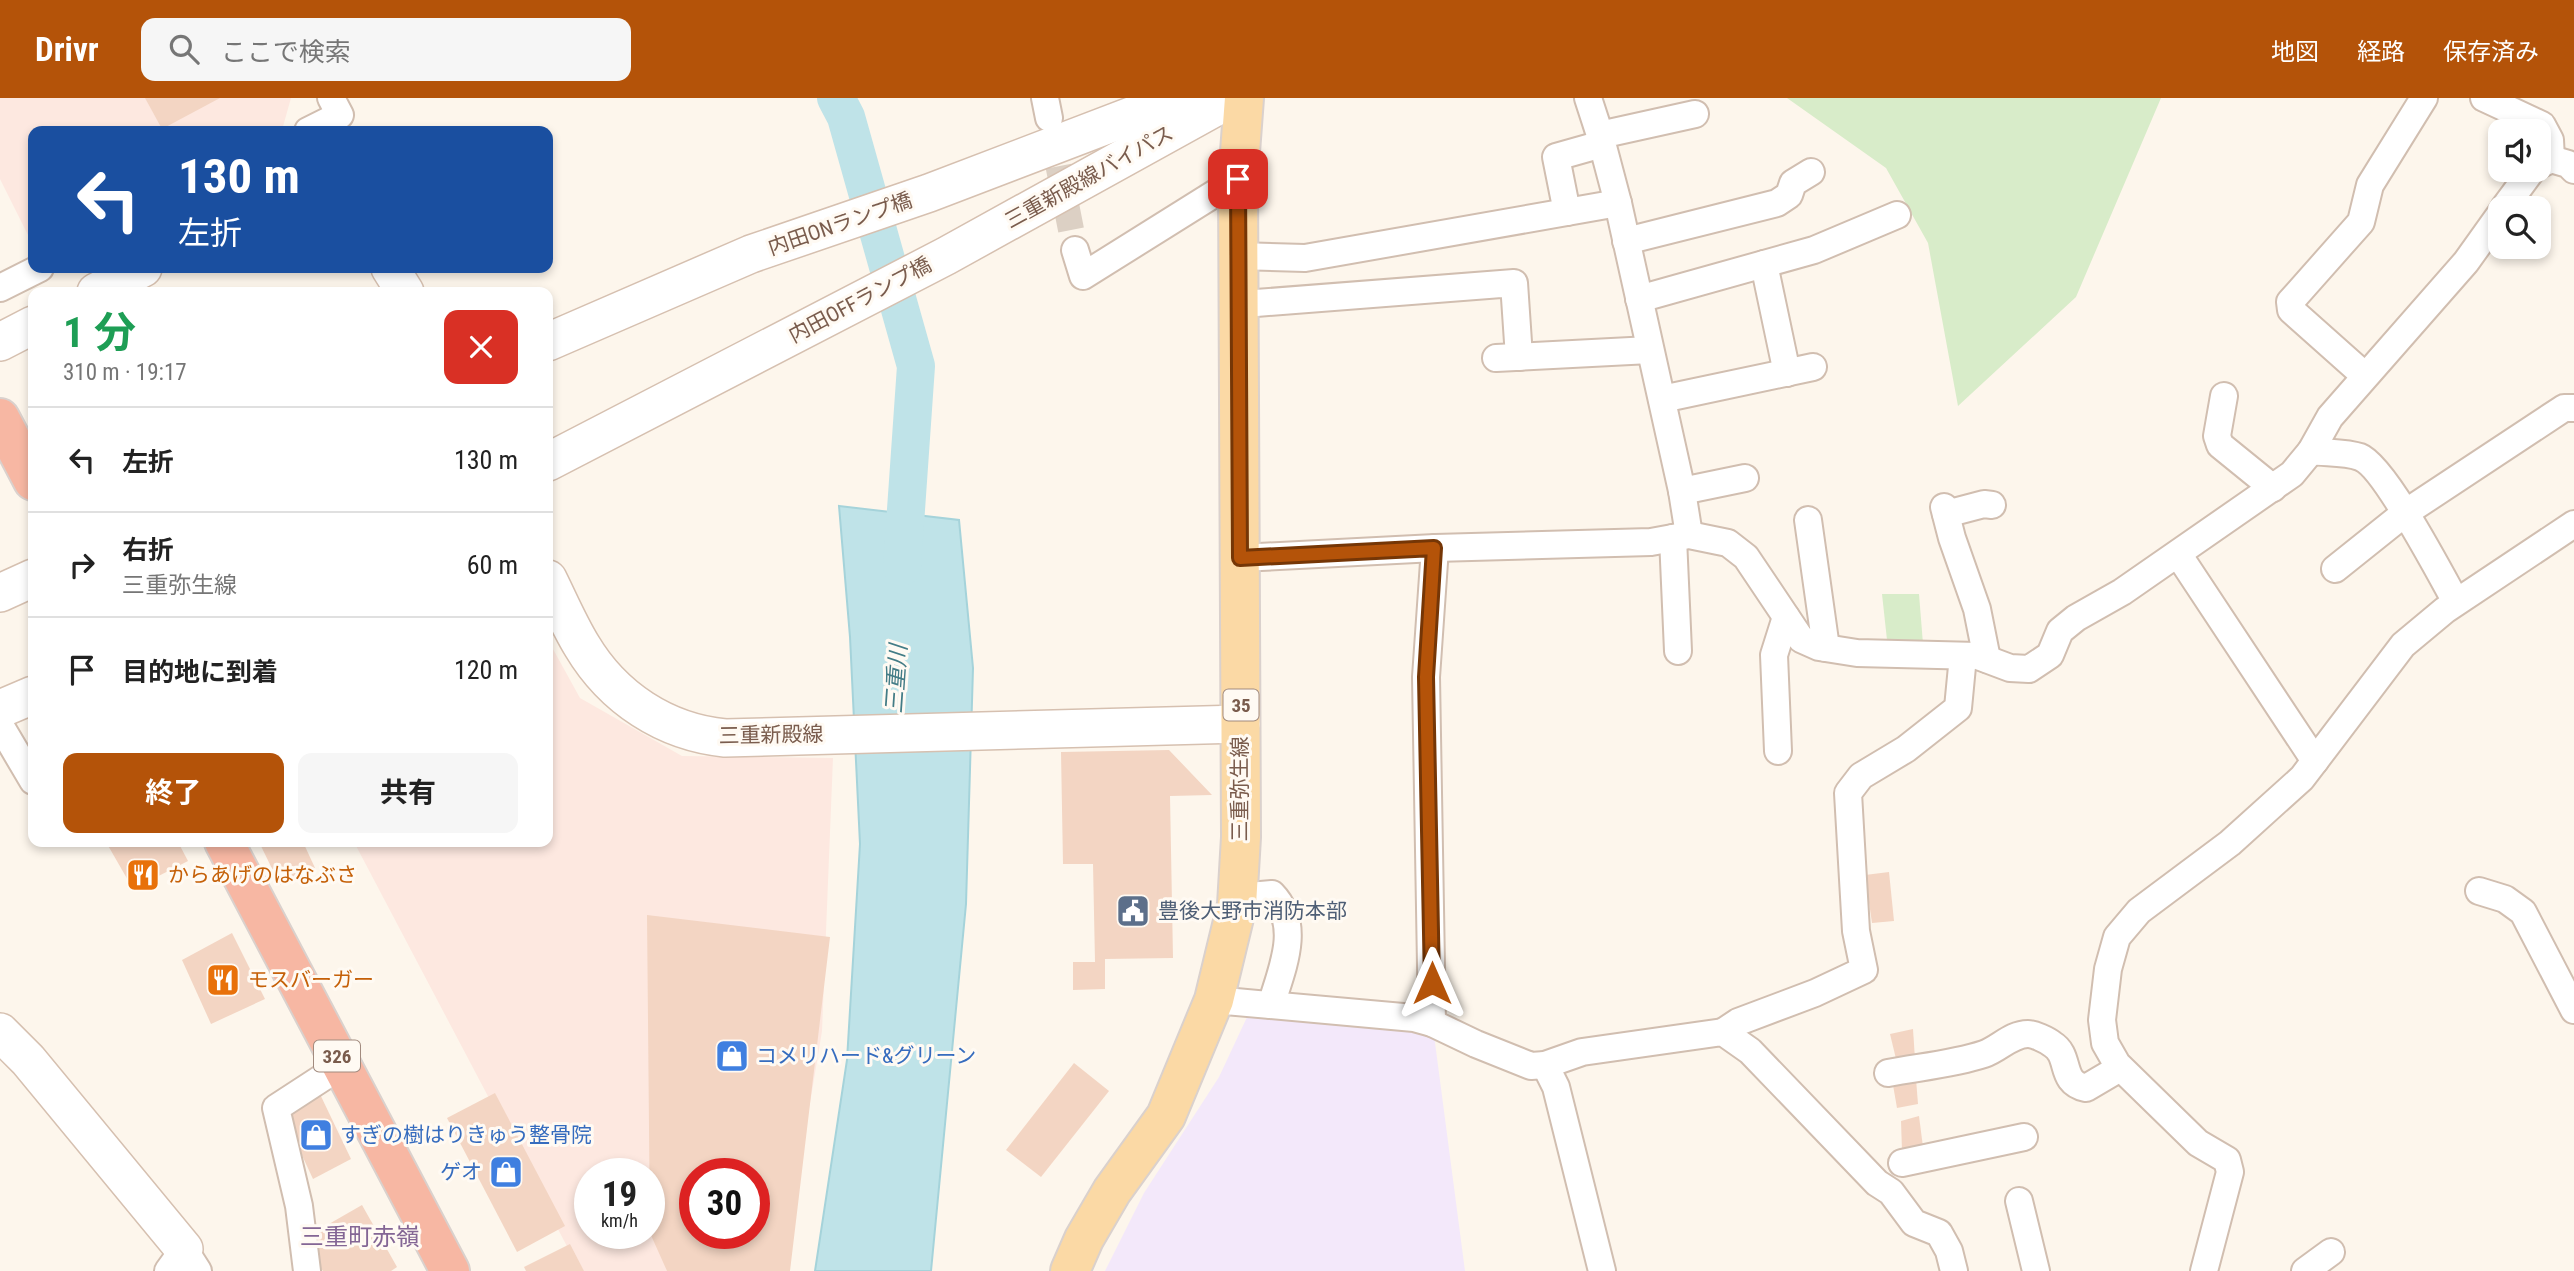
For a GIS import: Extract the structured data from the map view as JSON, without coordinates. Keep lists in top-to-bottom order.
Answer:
{
  "streets": {
    "highway": ["326"],
    "main road": [
      "三重新殿線バイパス",
      "内田ONランプ橋",
      "内田OFFランプ橋",
      "35",
      "三重新殿線",
      "三重弥生線"
    ]
  },
  "crossings": [
    ["三重新殿線バイパス", "内田ONランプ橋"],
    ["三重新殿線バイパス", "内田OFFランプ橋"],
    ["三重新殿線", "三重弥生線"]
  ],
  "districts": ["三重町赤嶺"],
  "water": ["三重川"],
  "places": {
    "restaurant": ["からあげのはなぶさ", "モスバーガー"],
    "public building": ["豊後大野市消防本部"],
    "shop": ["コメリハード&グリーン", "すぎの樹はりきゅう整骨院", "ゲオ"]
  },
  "page": {
    "header": "Drivr",
    "search": "ここで検索",
    "nav": ["地図", "経路", "保存済み"],
    "turn": ["130 m", "左折"],
    "heading": ["1 分", "310 m · 19:17"],
    "list": [
      {
        "name": "左折",
        "value": "130 m"
      },
      {
        "name": "右折",
        "note": "三重弥生線",
        "value": "60 m"
      },
      {
        "name": "目的地に到着",
        "value": "120 m"
      }
    ],
    "buttons": ["終了", "共有"],
    "speed": "19 km/h",
    "limit": "30"
  }
}
